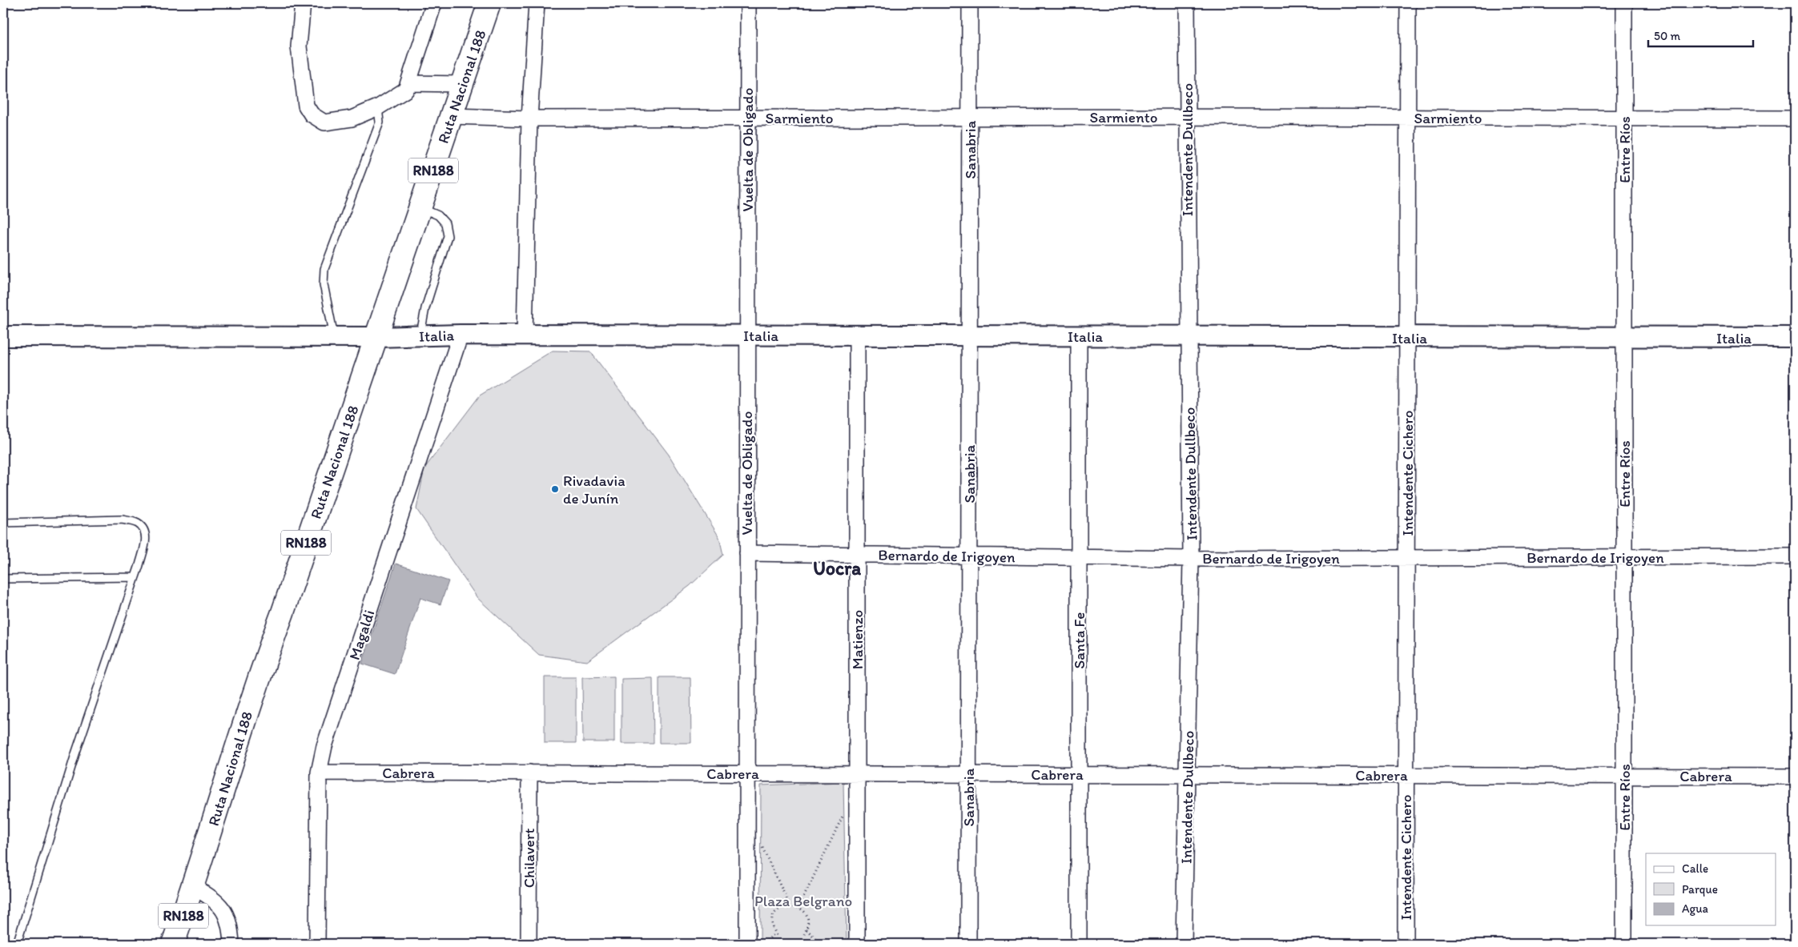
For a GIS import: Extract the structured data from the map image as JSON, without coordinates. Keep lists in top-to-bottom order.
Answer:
{
  "streets": {
    "highway": ["Ruta Nacional 188", "RN188"],
    "street": [
      "Sarmiento",
      "Vuelta de Obligado",
      "Sanabria",
      "Intendente Dullbeco",
      "Entre Ríos",
      "Italia",
      "Intendente Cichero",
      "Bernardo de Irigoyen",
      "Magaldi",
      "Matienzo",
      "Santa Fe",
      "Cabrera",
      "Chilavert"
    ]
  },
  "crossings": [
    ["Ruta Nacional 188", "Sarmiento"],
    ["Ruta Nacional 188", "Italia"],
    ["Sarmiento", "Vuelta de Obligado"],
    ["Sarmiento", "Sanabria"],
    ["Sarmiento", "Intendente Dullbeco"],
    ["Sarmiento", "Entre Ríos"],
    ["Sarmiento", "Intendente Cichero"],
    ["Vuelta de Obligado", "Italia"],
    ["Vuelta de Obligado", "Bernardo de Irigoyen"],
    ["Vuelta de Obligado", "Cabrera"],
    ["Sanabria", "Italia"],
    ["Sanabria", "Bernardo de Irigoyen"],
    ["Sanabria", "Cabrera"],
    ["Intendente Dullbeco", "Italia"],
    ["Intendente Dullbeco", "Bernardo de Irigoyen"],
    ["Intendente Dullbeco", "Cabrera"],
    ["Entre Ríos", "Italia"],
    ["Entre Ríos", "Bernardo de Irigoyen"],
    ["Entre Ríos", "Cabrera"],
    ["Italia", "Intendente Cichero"],
    ["Italia", "Magaldi"],
    ["Italia", "Matienzo"],
    ["Italia", "Santa Fe"],
    ["Intendente Cichero", "Bernardo de Irigoyen"],
    ["Intendente Cichero", "Cabrera"],
    ["Bernardo de Irigoyen", "Matienzo"],
    ["Bernardo de Irigoyen", "Santa Fe"],
    ["Magaldi", "Cabrera"],
    ["Matienzo", "Cabrera"],
    ["Santa Fe", "Cabrera"],
    ["Cabrera", "Chilavert"]
  ],
  "districts": ["Uocra"],
  "parks": ["Plaza Belgrano"],
  "places": ["Rivadavia de Junín"],
  "legend": ["Calle", "Parque", "Agua"],
  "scale_bar": "50 m"
}
